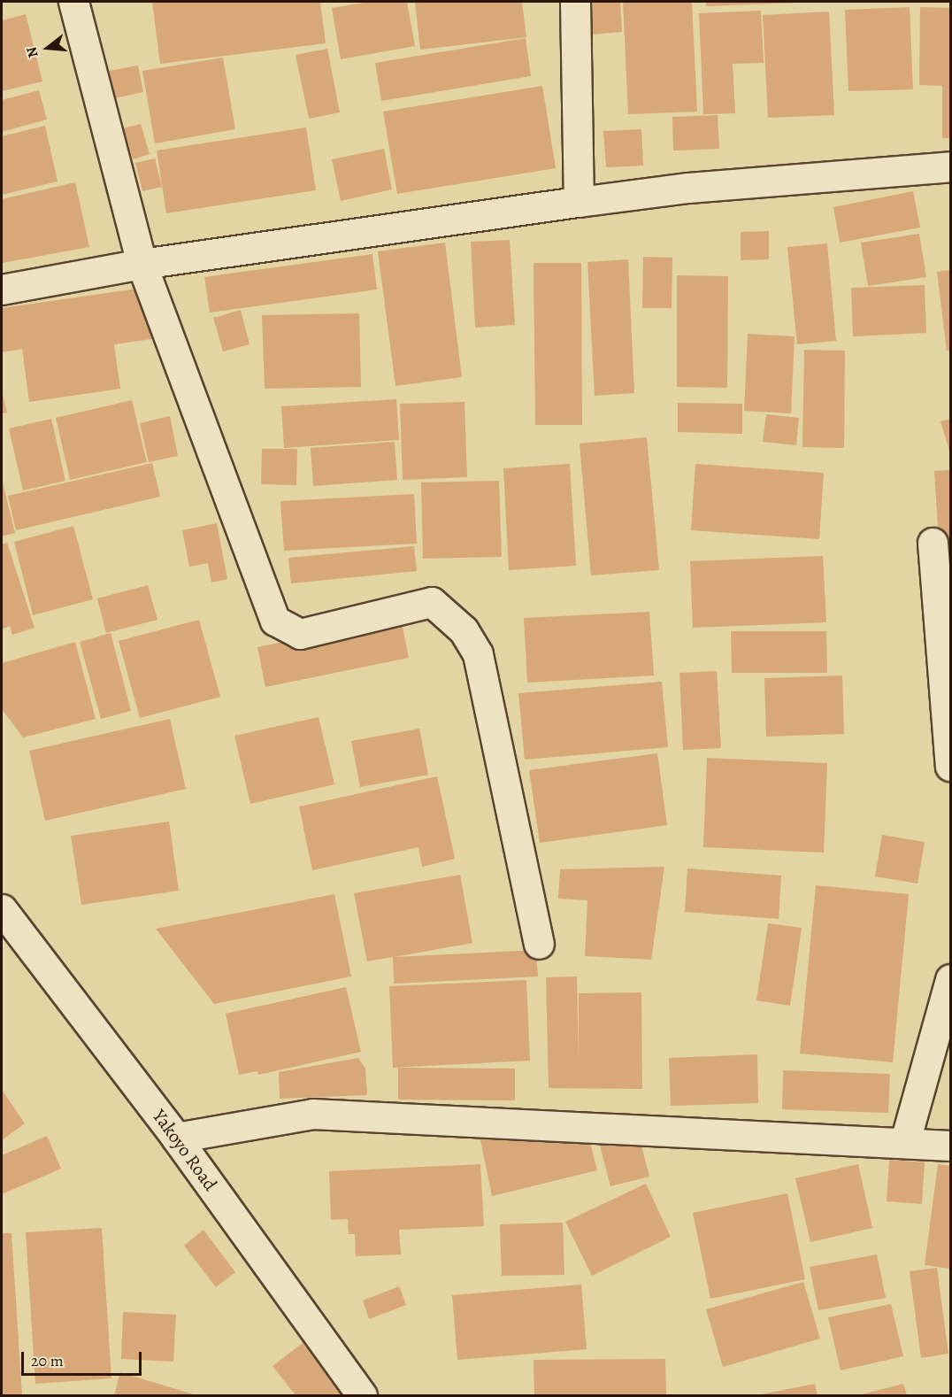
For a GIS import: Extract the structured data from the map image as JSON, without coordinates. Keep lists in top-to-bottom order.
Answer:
{
  "streets": {
    "street": ["Yakoyo Road"]
  },
  "scale_bar": "20 m",
  "north": "left"
}
